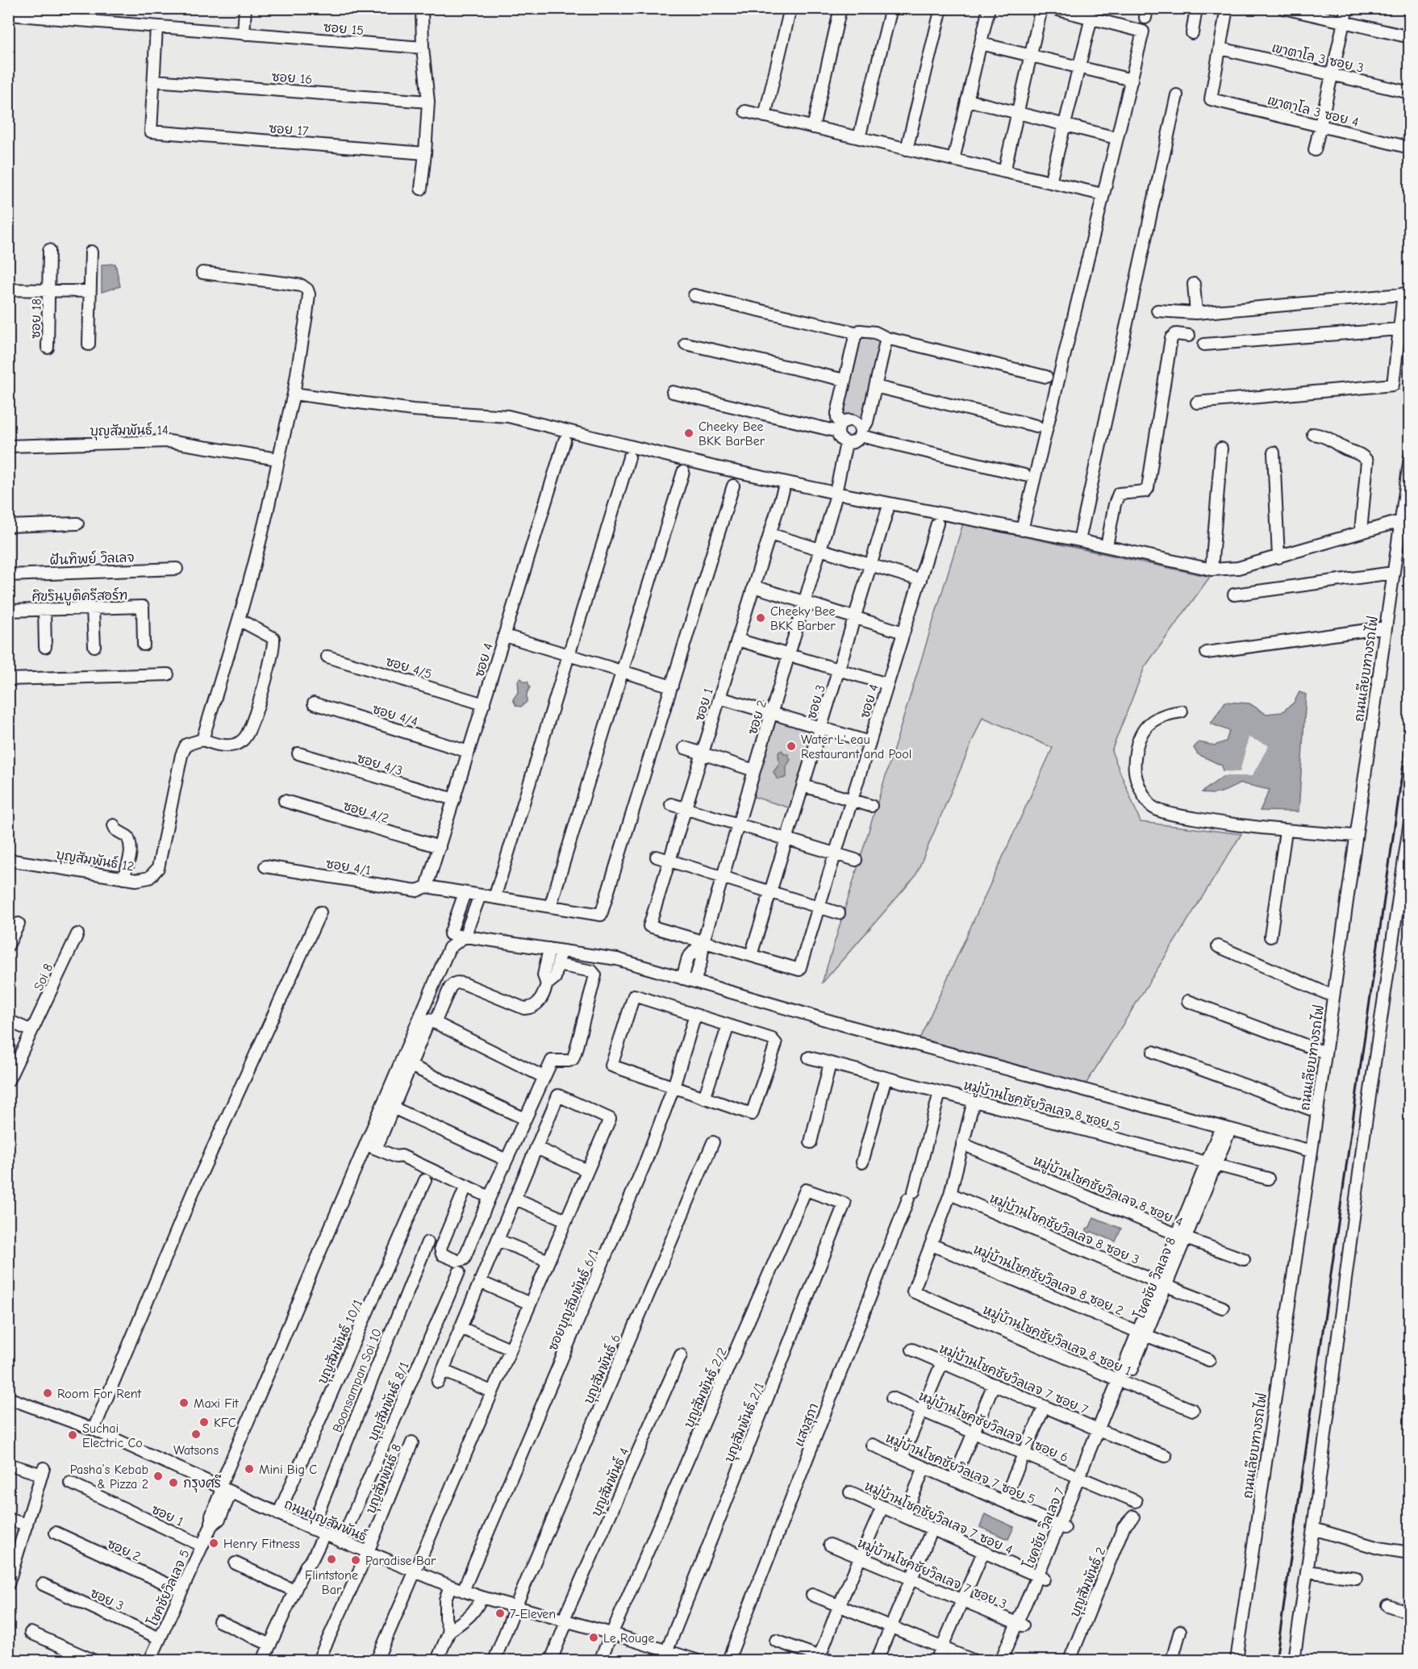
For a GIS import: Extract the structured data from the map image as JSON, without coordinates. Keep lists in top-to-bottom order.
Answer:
{
  "streets": {
    "street": [
      "ซอย 15",
      "เขาตาโล 3 ซอย 3",
      "ซอย 16",
      "เขาตาโล 3 ซอย 4",
      "ซอย 17",
      "ซอย 18",
      "บุญสัมพันธ์ 14",
      "ฝันทิพย์ วิลเลจ",
      "ศิขรินบูติครีสอร์ท",
      "ซอย 4",
      "ซอย 4/5",
      "ถนนเลียบทางรถไฟ",
      "ซอย 3",
      "ซอย 1",
      "ซอย 4/4",
      "ซอย 2",
      "ซอย 4/3",
      "ซอย 4/2",
      "บุญสัมพันธ์ 12",
      "ซอย 4/1",
      "Soi 8",
      "หมู่บ้านโชคชัยวิลเลจ 8 ซอย 5",
      "หมู่บ้านโชคชัยวิลเลจ 8 ซอย 4",
      "หมู่บ้านโชคชัยวิลเลจ 8 ซอย 3",
      "โชคชัย วิลเลจ 8",
      "หมู่บ้านโชคชัยวิลเลจ 8 ซอย 2",
      "ซอยบุญสัมพันธ์ 6/1",
      "หมู่บ้านโชคชัยวิลเลจ 8 ซอย 1",
      "บุญสัมพันธ์ 10/1",
      "บุญสัมพันธ์ 6",
      "หมู่บ้านโชคชัยวิลเลจ 7 ซอย 7",
      "Boonsampan Soi 10",
      "บุญสัมพันธ์ 2/2",
      "บุญสัมพันธ์ 8/1",
      "บุญสัมพันธ์ 2/1",
      "แสงสุภา",
      "หมู่บ้านโชคชัยวิลเลจ 7 ซอย 6",
      "หมู่บ้านโชคชัยวิลเลจ 7 ซอย 5",
      "บุญสัมพันธ์ 8",
      "บุญสัมพันธ์ 4",
      "หมู่บ้านโชคชัยวิลเลจ 7 ซอย 4",
      "ถนนบุญสัมพันธ์",
      "โชคชัย วิลเลจ 7",
      "หมู่บ้านโชคชัยวิลเลจ 7 ซอย 3",
      "บุญสัมพันธ์ 2",
      "โชคชัยวิลเลจ 5"
    ]
  },
  "crossings": [
    ["เขาตาโล 3 ซอย 3", "เขาตาโล 3 ซอย 4"],
    ["ซอย 16", "ซอย 17"],
    ["ซอย 4", "ซอย 4/5"],
    ["ซอย 4", "ซอย 3"],
    ["ซอย 4", "ซอย 4/4"],
    ["ซอย 4", "ซอย 4/3"],
    ["ซอย 4", "ซอย 4/2"],
    ["ซอย 4", "ซอย 4/1"],
    ["ซอย 3", "โชคชัยวิลเลจ 5"],
    ["ซอย 1", "ซอย 2"],
    ["ซอย 1", "โชคชัยวิลเลจ 5"],
    ["ซอย 2", "โชคชัยวิลเลจ 5"],
    ["หมู่บ้านโชคชัยวิลเลจ 8 ซอย 5", "โชคชัย วิลเลจ 8"],
    ["หมู่บ้านโชคชัยวิลเลจ 8 ซอย 5", "แสงสุภา"],
    ["หมู่บ้านโชคชัยวิลเลจ 8 ซอย 4", "โชคชัย วิลเลจ 8"],
    ["หมู่บ้านโชคชัยวิลเลจ 8 ซอย 3", "โชคชัย วิลเลจ 8"],
    ["โชคชัย วิลเลจ 8", "หมู่บ้านโชคชัยวิลเลจ 8 ซอย 2"],
    ["โชคชัย วิลเลจ 8", "หมู่บ้านโชคชัยวิลเลจ 8 ซอย 1"],
    ["โชคชัย วิลเลจ 8", "โชคชัย วิลเลจ 7"],
    ["หมู่บ้านโชคชัยวิลเลจ 8 ซอย 2", "หมู่บ้านโชคชัยวิลเลจ 8 ซอย 1"],
    ["ซอยบุญสัมพันธ์ 6/1", "ถนนบุญสัมพันธ์"],
    ["บุญสัมพันธ์ 10/1", "ถนนบุญสัมพันธ์"],
    ["บุญสัมพันธ์ 6", "ถนนบุญสัมพันธ์"],
    ["หมู่บ้านโชคชัยวิลเลจ 7 ซอย 7", "โชคชัย วิลเลจ 7"],
    ["Boonsampan Soi 10", "ถนนบุญสัมพันธ์"],
    ["บุญสัมพันธ์ 2/2", "บุญสัมพันธ์ 2/1"],
    ["บุญสัมพันธ์ 2/2", "ถนนบุญสัมพันธ์"],
    ["บุญสัมพันธ์ 8/1", "ถนนบุญสัมพันธ์"],
    ["บุญสัมพันธ์ 2/1", "ถนนบุญสัมพันธ์"],
    ["หมู่บ้านโชคชัยวิลเลจ 7 ซอย 6", "โชคชัย วิลเลจ 7"],
    ["หมู่บ้านโชคชัยวิลเลจ 7 ซอย 5", "โชคชัย วิลเลจ 7"],
    ["บุญสัมพันธ์ 8", "ถนนบุญสัมพันธ์"],
    ["บุญสัมพันธ์ 4", "ถนนบุญสัมพันธ์"],
    ["หมู่บ้านโชคชัยวิลเลจ 7 ซอย 4", "โชคชัย วิลเลจ 7"],
    ["ถนนบุญสัมพันธ์", "โชคชัยวิลเลจ 5"],
    ["โชคชัย วิลเลจ 7", "หมู่บ้านโชคชัยวิลเลจ 7 ซอย 3"]
  ],
  "places": [
    "Cheeky Bee BKK BarBer",
    "Cheeky Bee BKK Barber",
    "Water L' eau Restaurant and Pool",
    "Room For Rent",
    "Maxi Fit",
    "KFC",
    "Watsons",
    "Suchai Electric Co",
    "Mini Big C",
    "Pasha’s Kebab & Pizza 2",
    "กรุงศรี",
    "Henry Fitness",
    "Flintstone Bar",
    "Paradise Bar",
    "7-Eleven",
    "Le Rouge"
  ]
}
